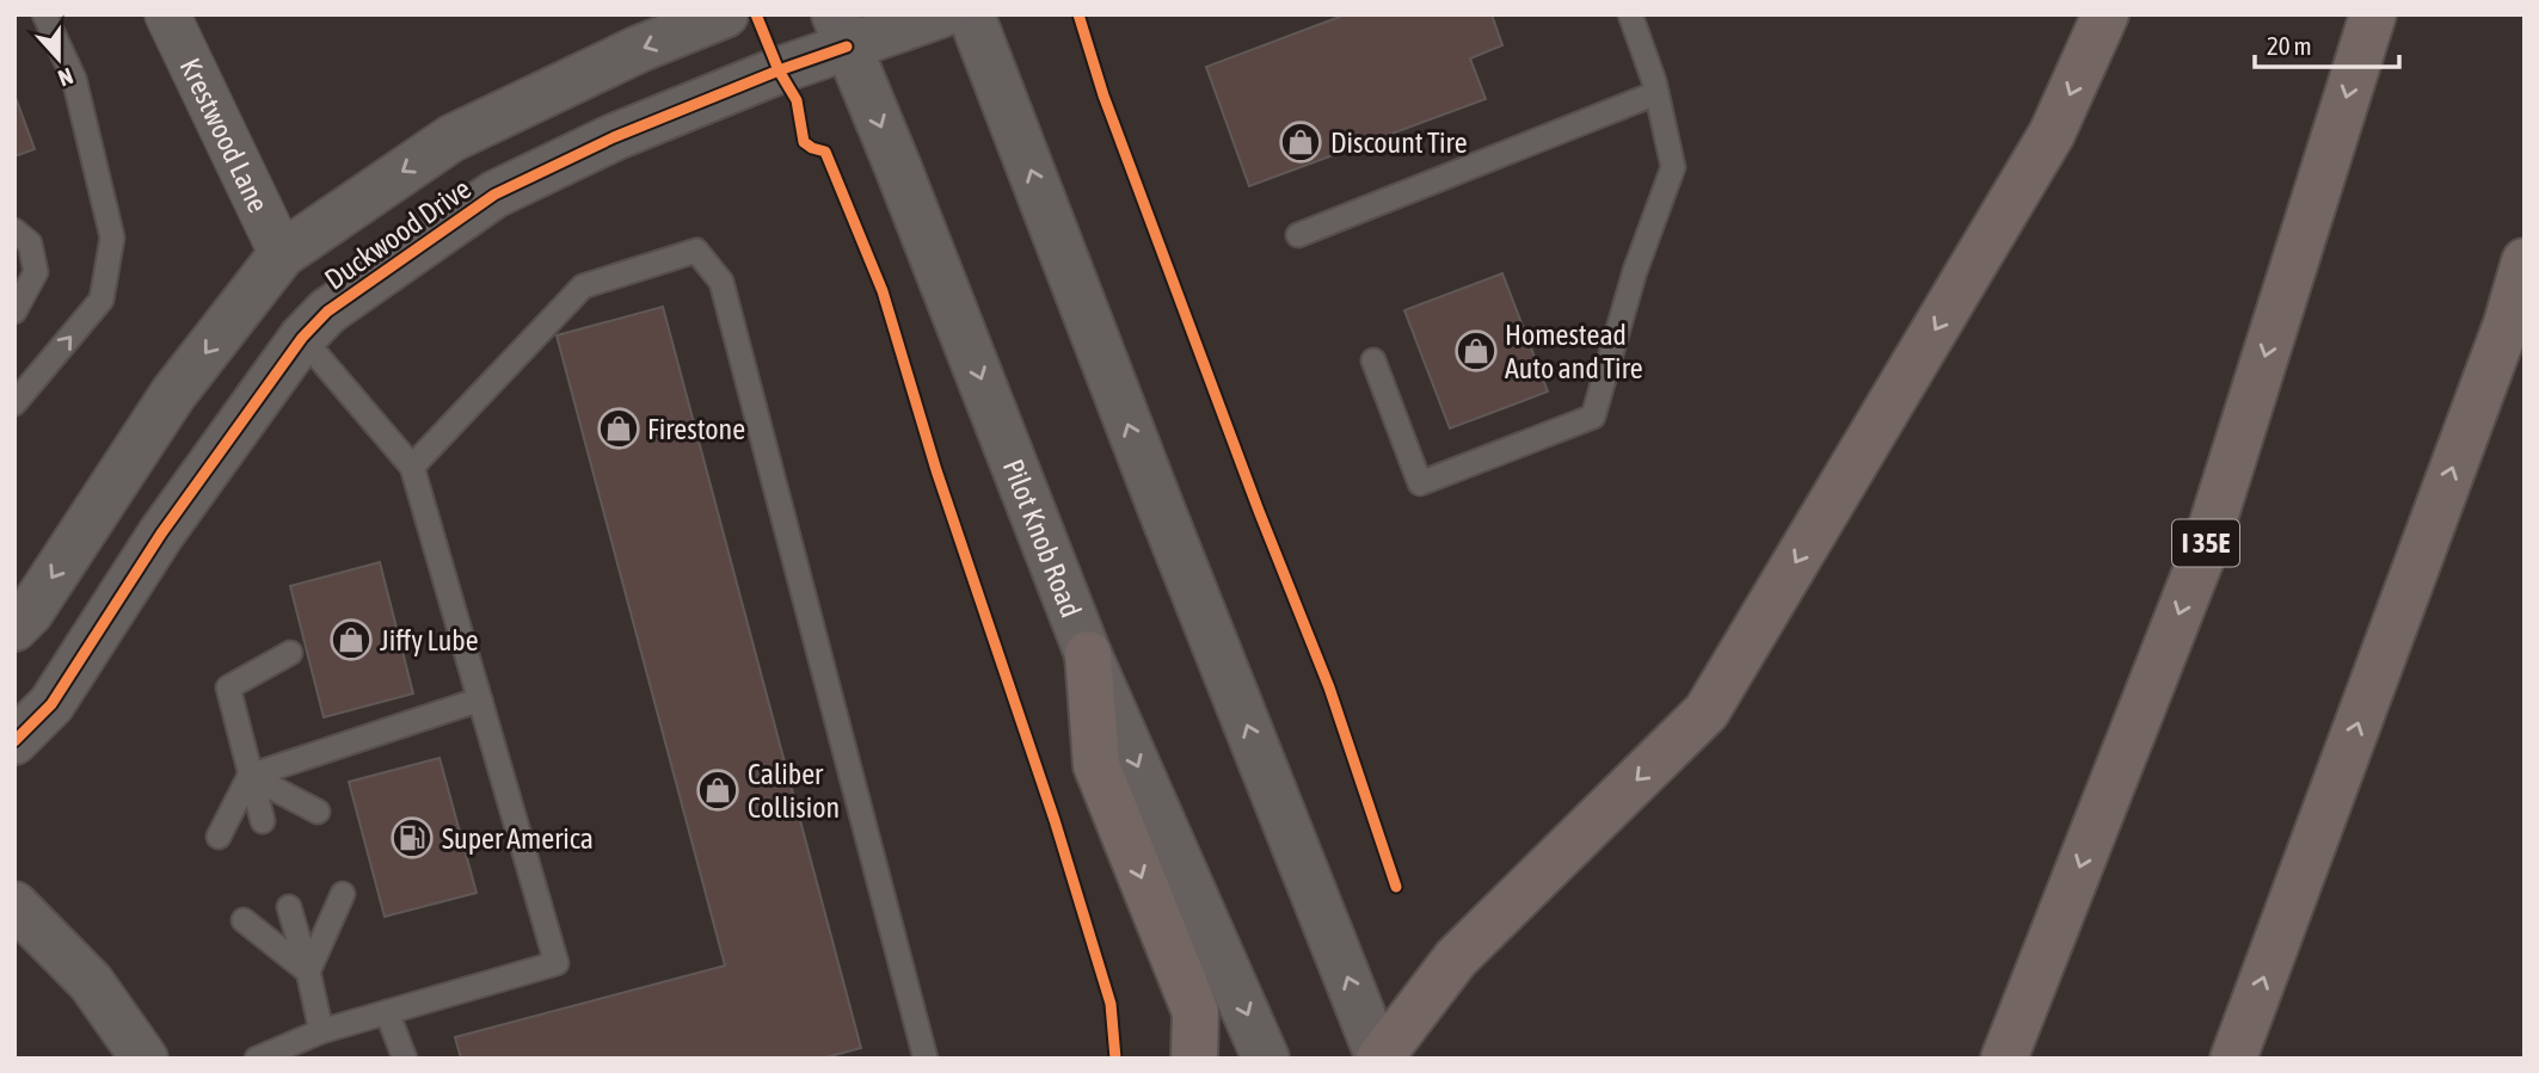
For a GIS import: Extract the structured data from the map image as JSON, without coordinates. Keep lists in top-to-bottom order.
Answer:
{
  "streets": {
    "highway": ["I 35E"],
    "main road": ["Duckwood Drive", "Pilot Knob Road"],
    "street": ["Krestwood Lane"]
  },
  "crossings": [
    ["Krestwood Lane", "Duckwood Drive"],
    ["Duckwood Drive", "Pilot Knob Road"]
  ],
  "places": {
    "shop": [
      "Discount Tire",
      "Homestead Auto and Tire",
      "Firestone",
      "Jiffy Lube",
      "Caliber Collision"
    ],
    "fuel station": ["Super America"]
  },
  "scale_bar": "20 m",
  "north": "bottom"
}
